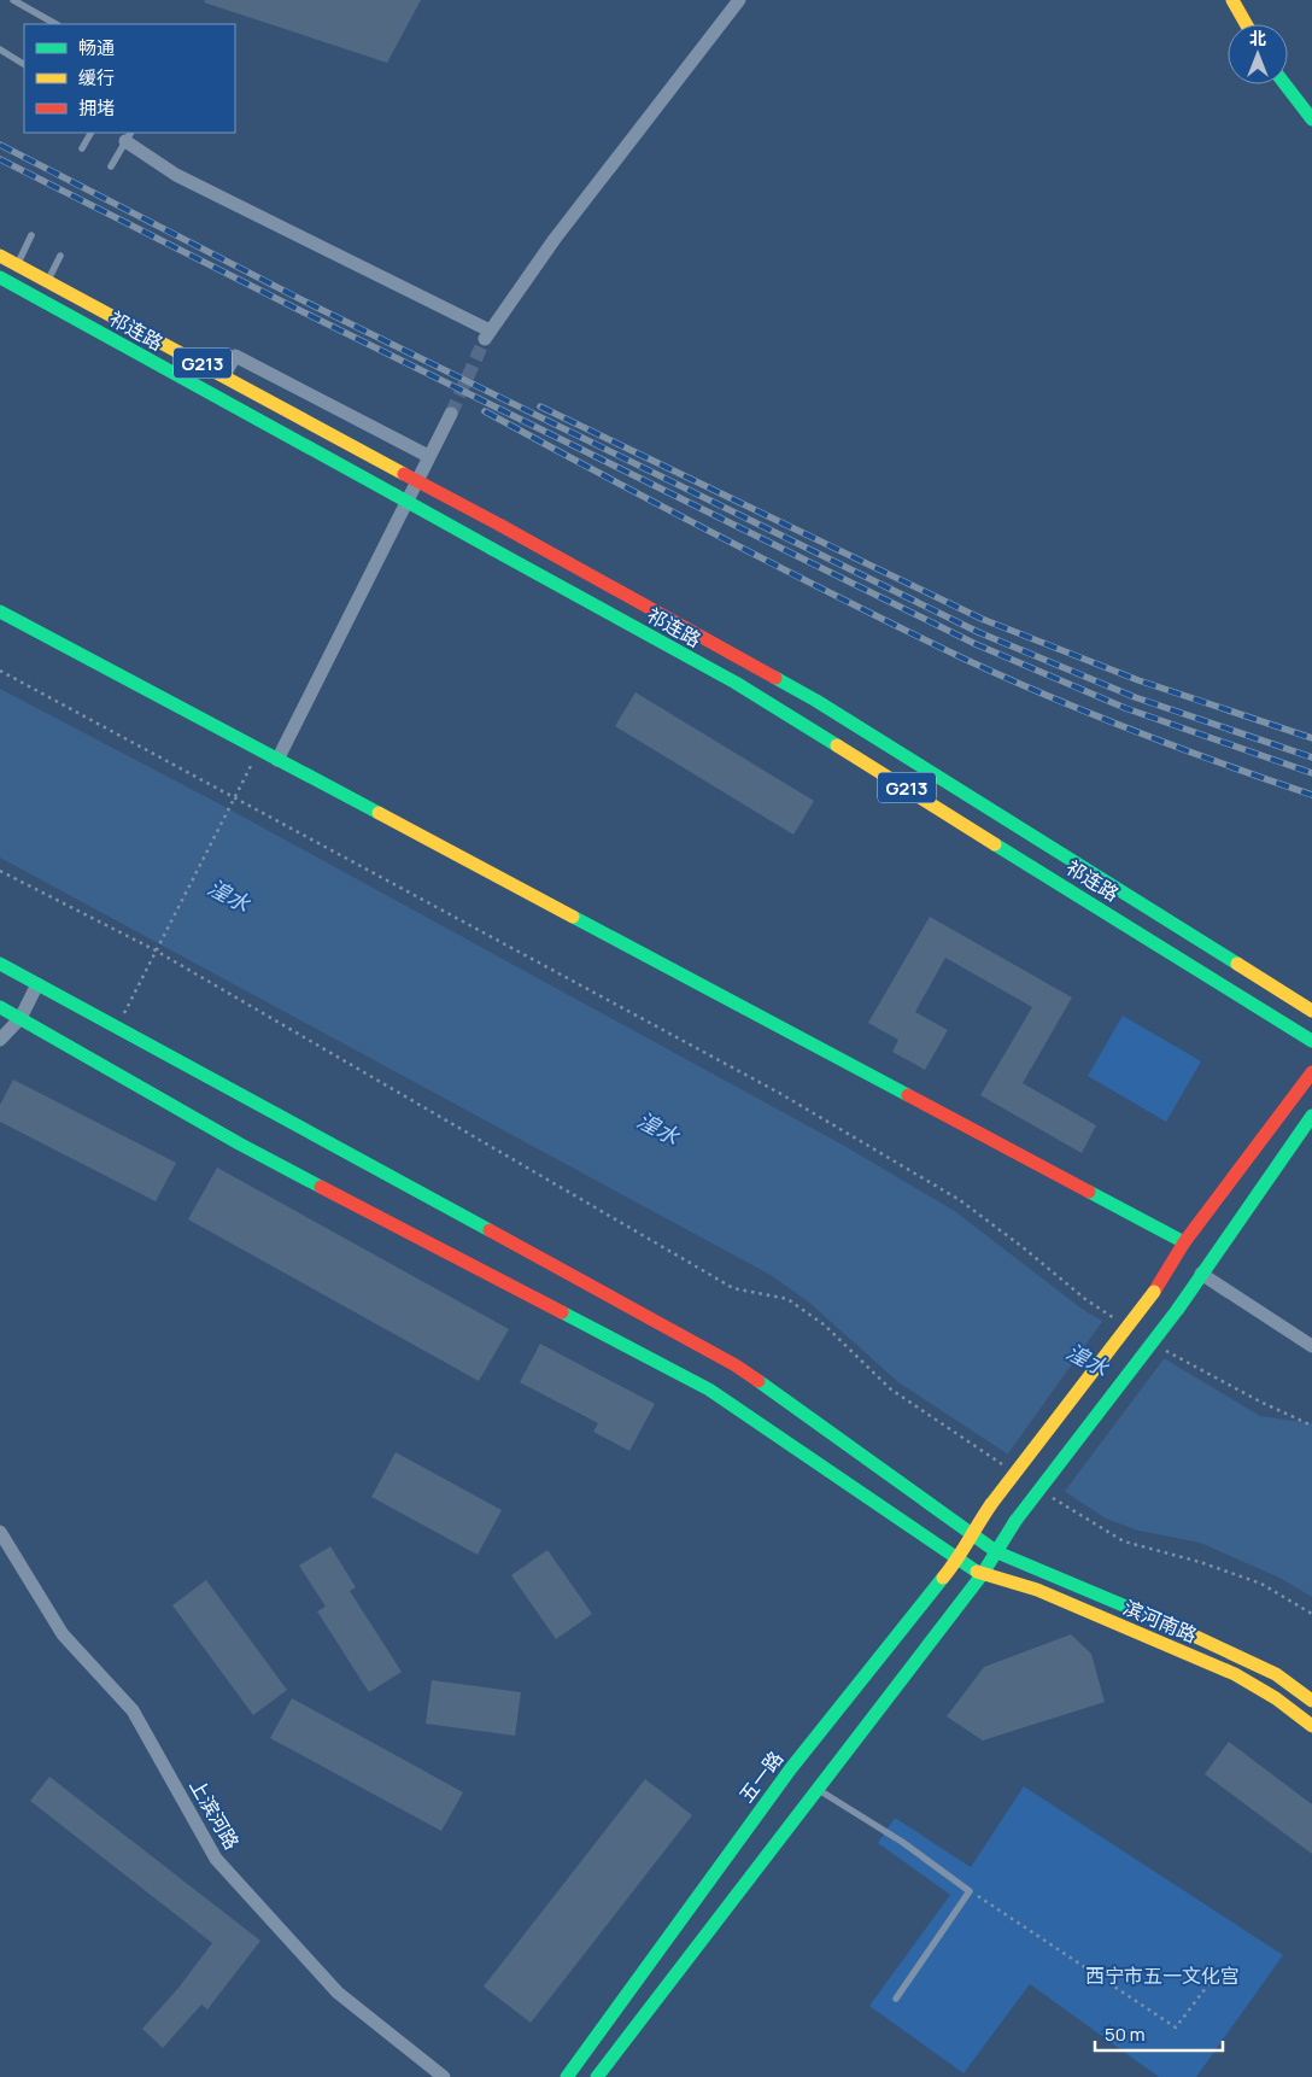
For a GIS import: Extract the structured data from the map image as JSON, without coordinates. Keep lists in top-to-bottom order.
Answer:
{
  "streets": {
    "main road": [
      "祁连路",
      "G213",
      "滨河南路",
      "五一路"
    ],
    "street": ["上滨河路"]
  },
  "crossings": [
    ["滨河南路", "五一路"]
  ],
  "water": ["湟水"],
  "parks": ["西宁市五一文化宫"],
  "legend": ["畅通", "缓行", "拥堵"],
  "scale_bar": "50 m",
  "north": "top"
}
